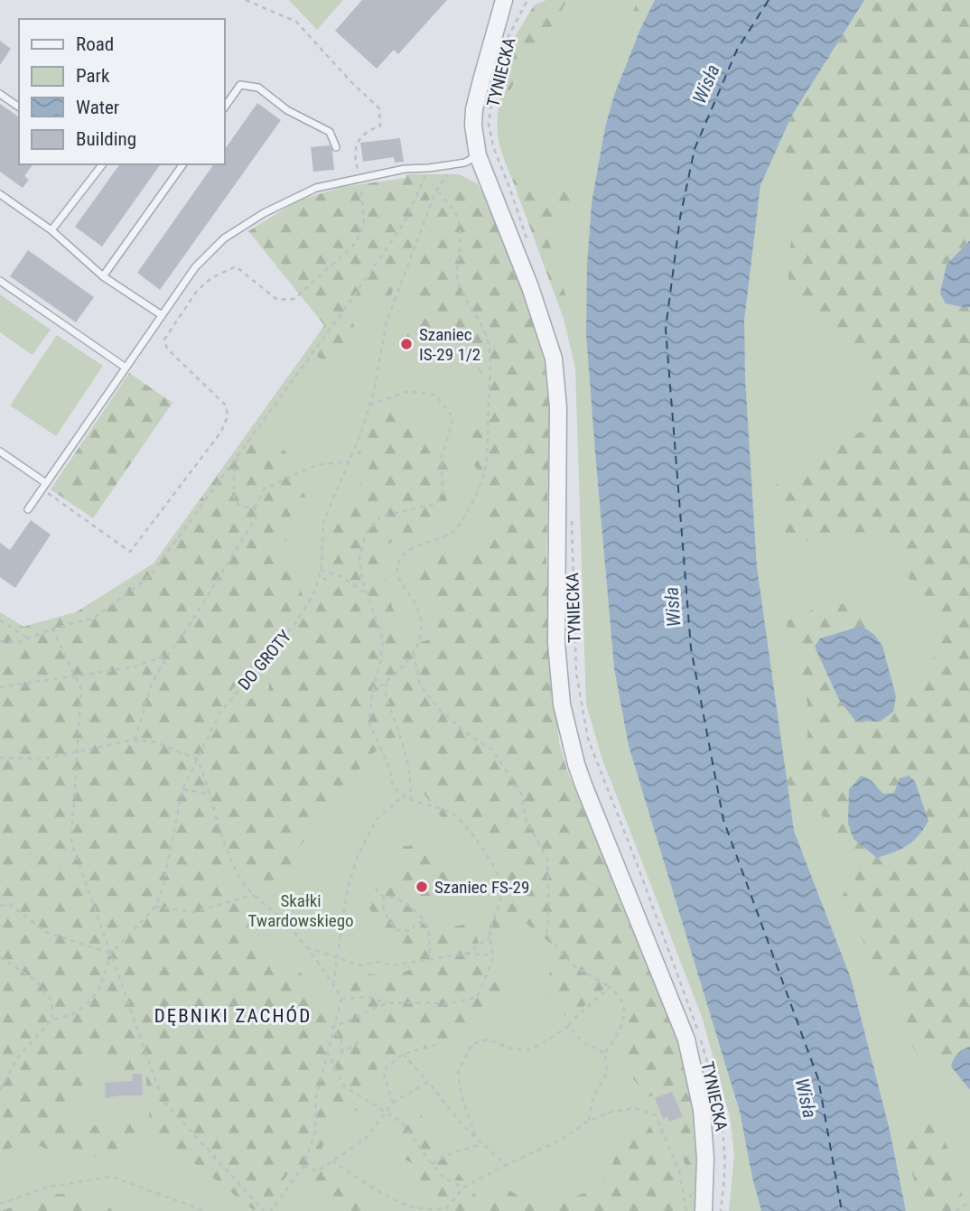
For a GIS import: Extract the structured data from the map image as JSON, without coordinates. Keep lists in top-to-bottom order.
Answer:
{
  "streets": {
    "street": ["TYNIECKA"],
    "path": ["DO GROTY"]
  },
  "districts": ["DĘBNIKI ZACHÓD"],
  "water": ["Wisła"],
  "parks": ["Skałki Twardowskiego"],
  "places": ["Szaniec IS-29 1/2", "Szaniec FS-29"],
  "legend": [
    "Road",
    "Park",
    "Water",
    "Building"
  ]
}
